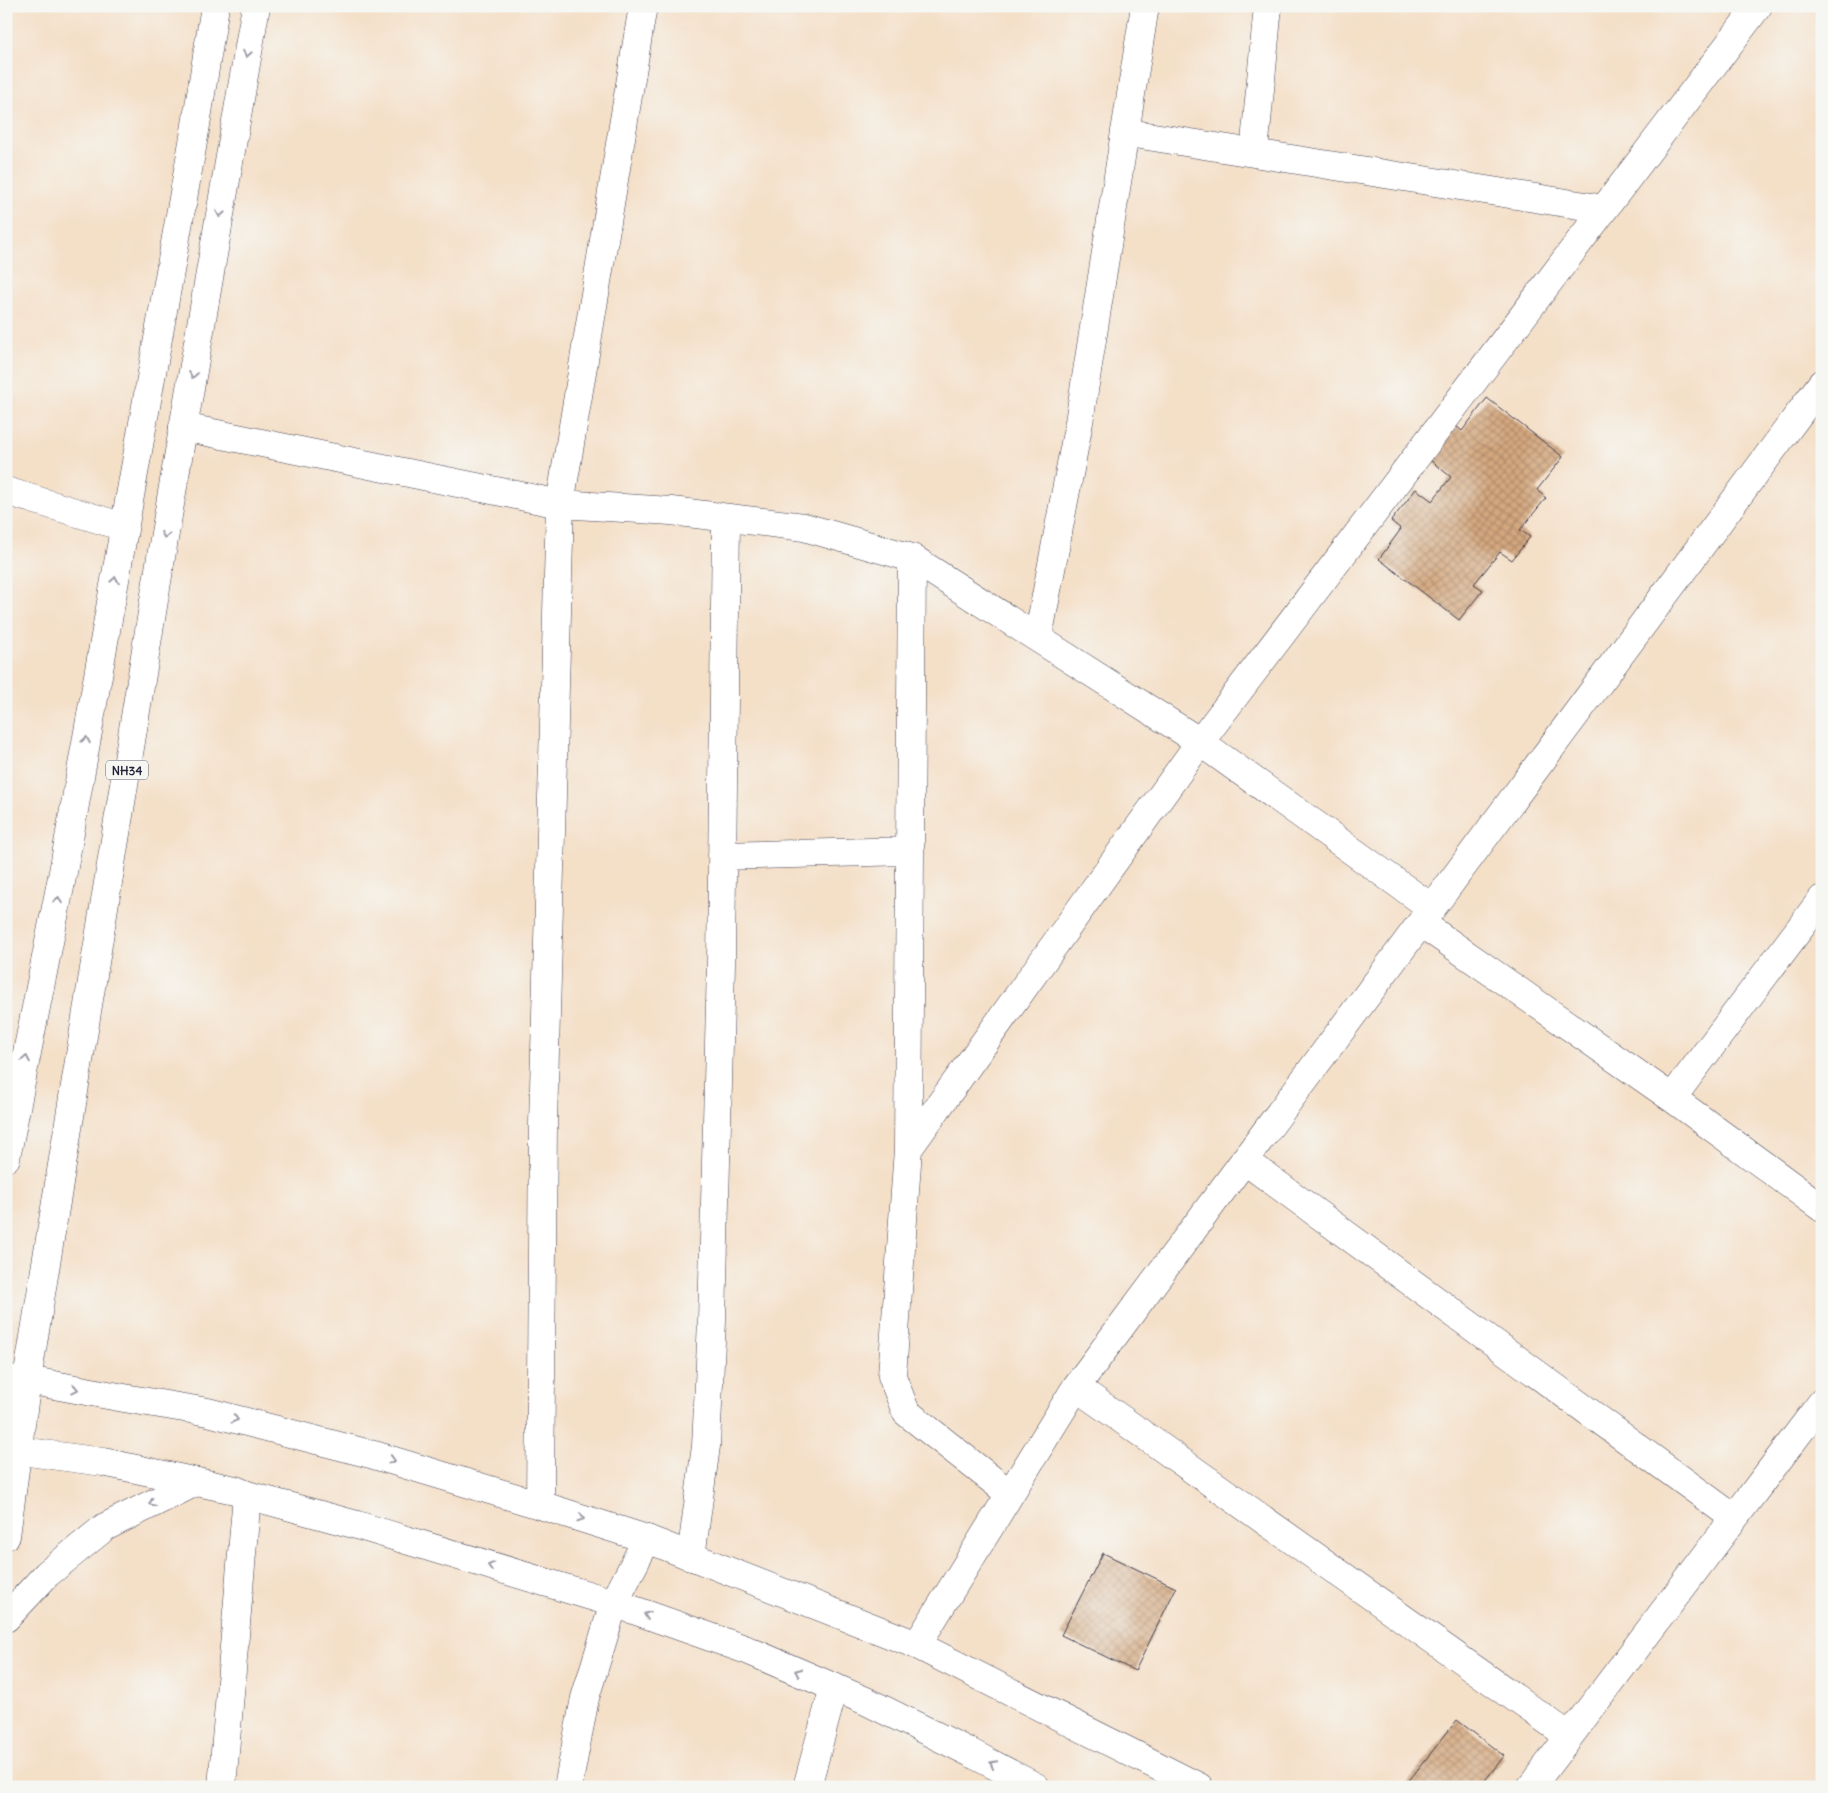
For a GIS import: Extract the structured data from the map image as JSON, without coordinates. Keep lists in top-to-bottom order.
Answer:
{
  "streets": {
    "main road": ["NH34"]
  }
}
